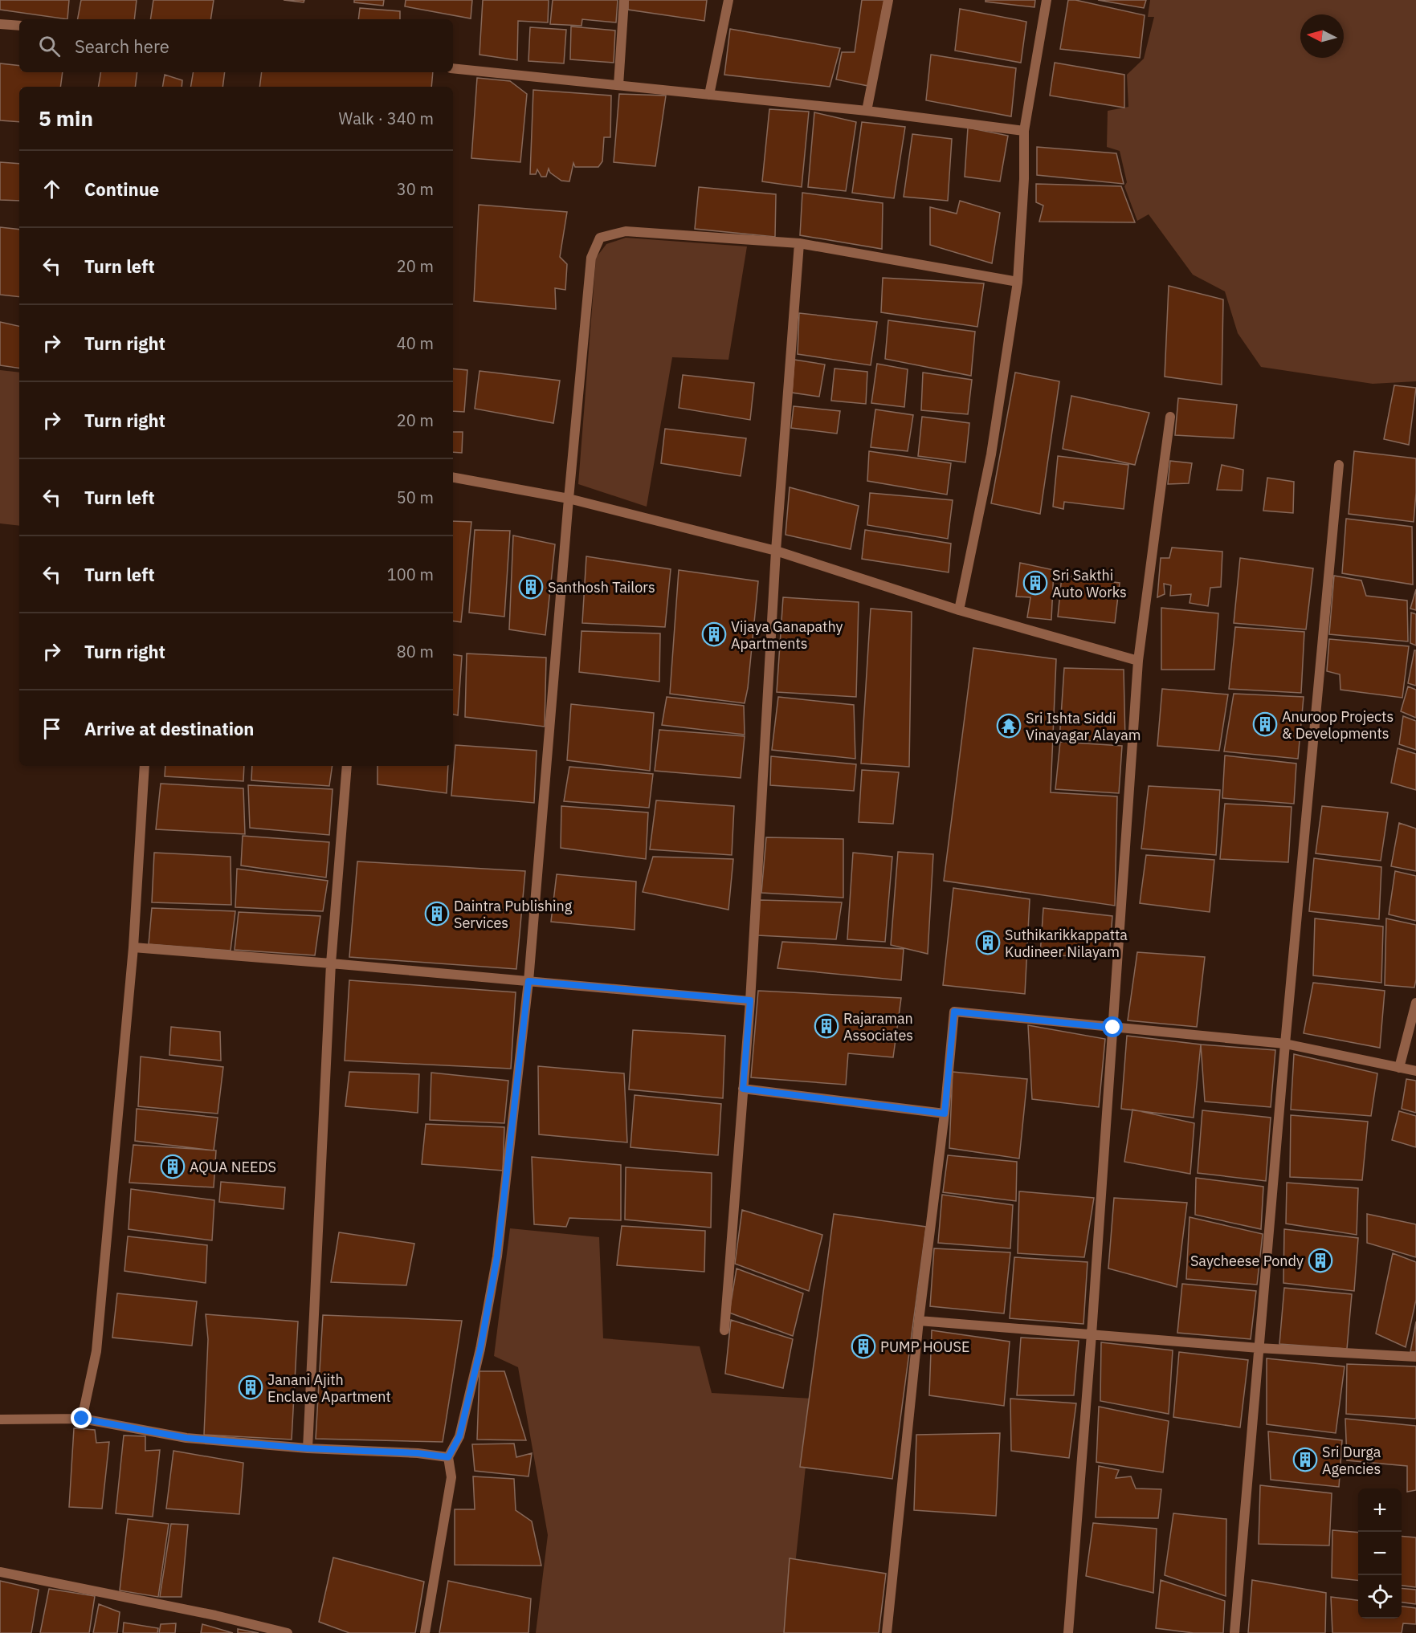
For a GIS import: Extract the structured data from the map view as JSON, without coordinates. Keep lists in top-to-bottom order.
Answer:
{
  "places": {
    "building": [
      "Sri Sakthi Auto Works",
      "Santhosh Tailors",
      "Vijaya Ganapathy Apartments",
      "Anuroop Projects & Developments",
      "Daintra Publishing Services",
      "Suthikarikkappatta Kudineer Nilayam",
      "Rajaraman Associates",
      "AQUA NEEDS",
      "Saycheese Pondy",
      "PUMP HOUSE",
      "Janani Ajith Enclave Apartment",
      "Sri Durga Agencies"
    ],
    "temple": ["Sri Ishta Siddi Vinayagar Alayam"]
  },
  "north": "left",
  "page": {
    "search": "Search here",
    "heading": ["5 min", "Walk · 340 m"],
    "list": [
      ["Continue", "30 m"],
      ["Turn left", "20 m"],
      ["Turn right", "40 m"],
      ["Turn right", "20 m"],
      ["Turn left", "50 m"],
      ["Turn left", "100 m"],
      ["Turn right", "80 m"],
      "Arrive at destination"
    ],
    "map_buttons": ["+", "−"]
  }
}
